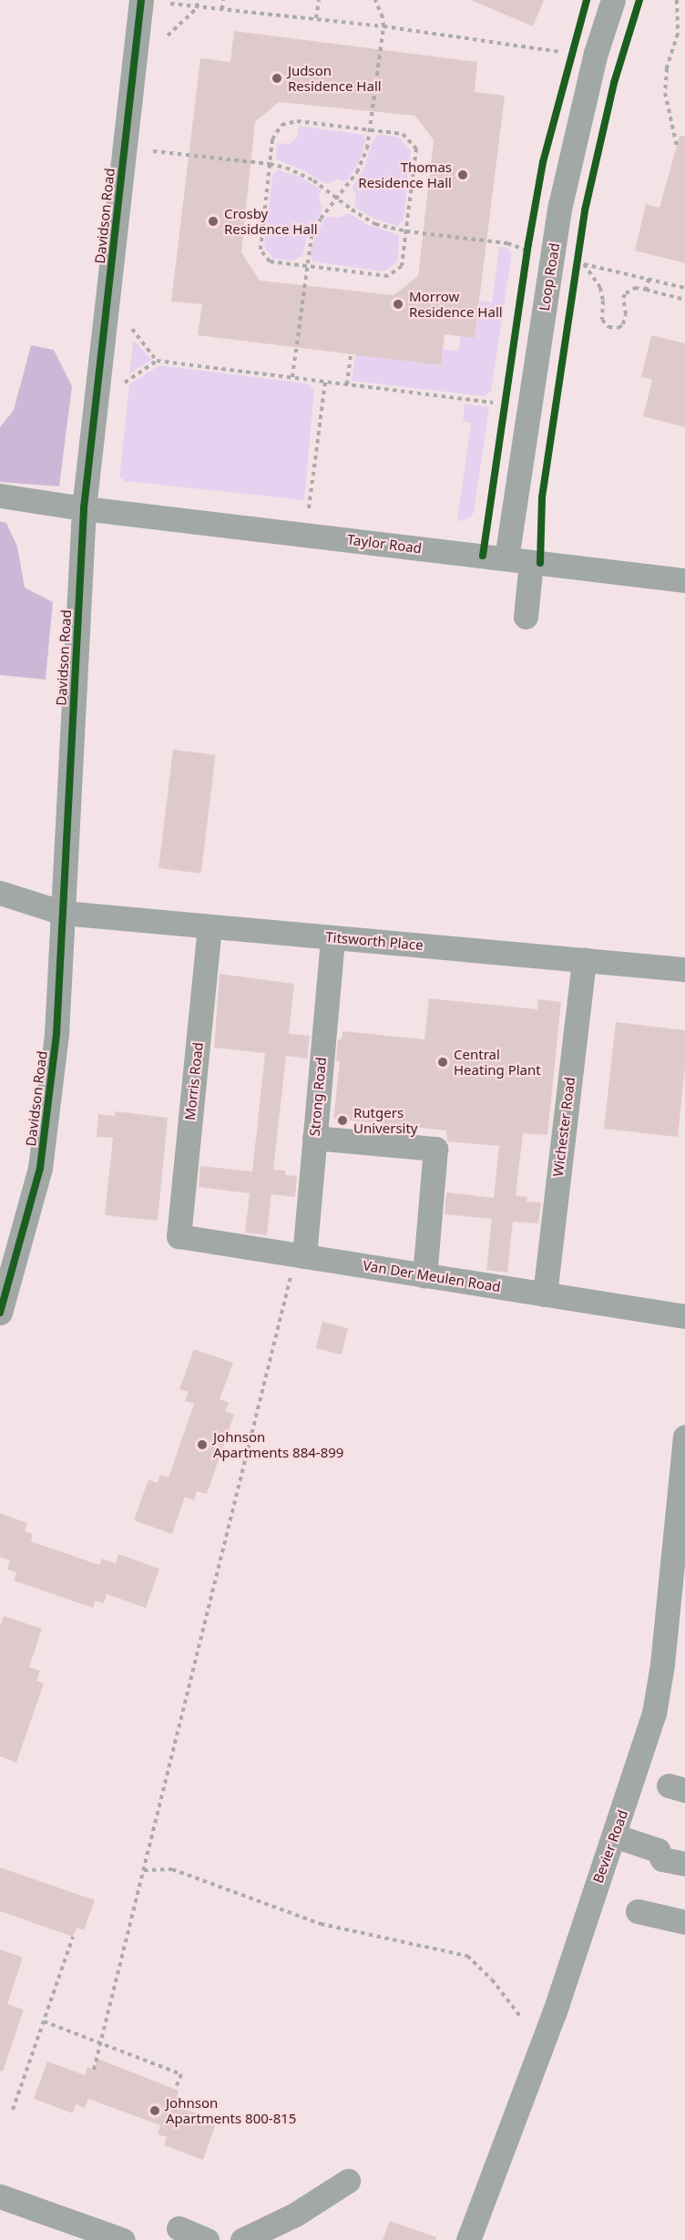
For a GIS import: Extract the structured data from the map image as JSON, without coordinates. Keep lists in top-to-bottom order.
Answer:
{
  "streets": {
    "street": [
      "Davidson Road",
      "Loop Road",
      "Taylor Road",
      "Titsworth Place",
      "Morris Road",
      "Strong Road",
      "Wichester Road",
      "Van Der Meulen Road",
      "Bevier Road"
    ]
  },
  "crossings": [
    ["Davidson Road", "Taylor Road"],
    ["Davidson Road", "Titsworth Place"],
    ["Loop Road", "Taylor Road"],
    ["Titsworth Place", "Morris Road"],
    ["Titsworth Place", "Strong Road"],
    ["Titsworth Place", "Wichester Road"],
    ["Morris Road", "Van Der Meulen Road"],
    ["Strong Road", "Van Der Meulen Road"],
    ["Wichester Road", "Van Der Meulen Road"]
  ],
  "places": [
    "Judson Residence Hall",
    "Thomas Residence Hall",
    "Crosby Residence Hall",
    "Morrow Residence Hall",
    "Central Heating Plant",
    "Rutgers University",
    "Johnson Apartments 884-899",
    "Johnson Apartments 800-815"
  ]
}
